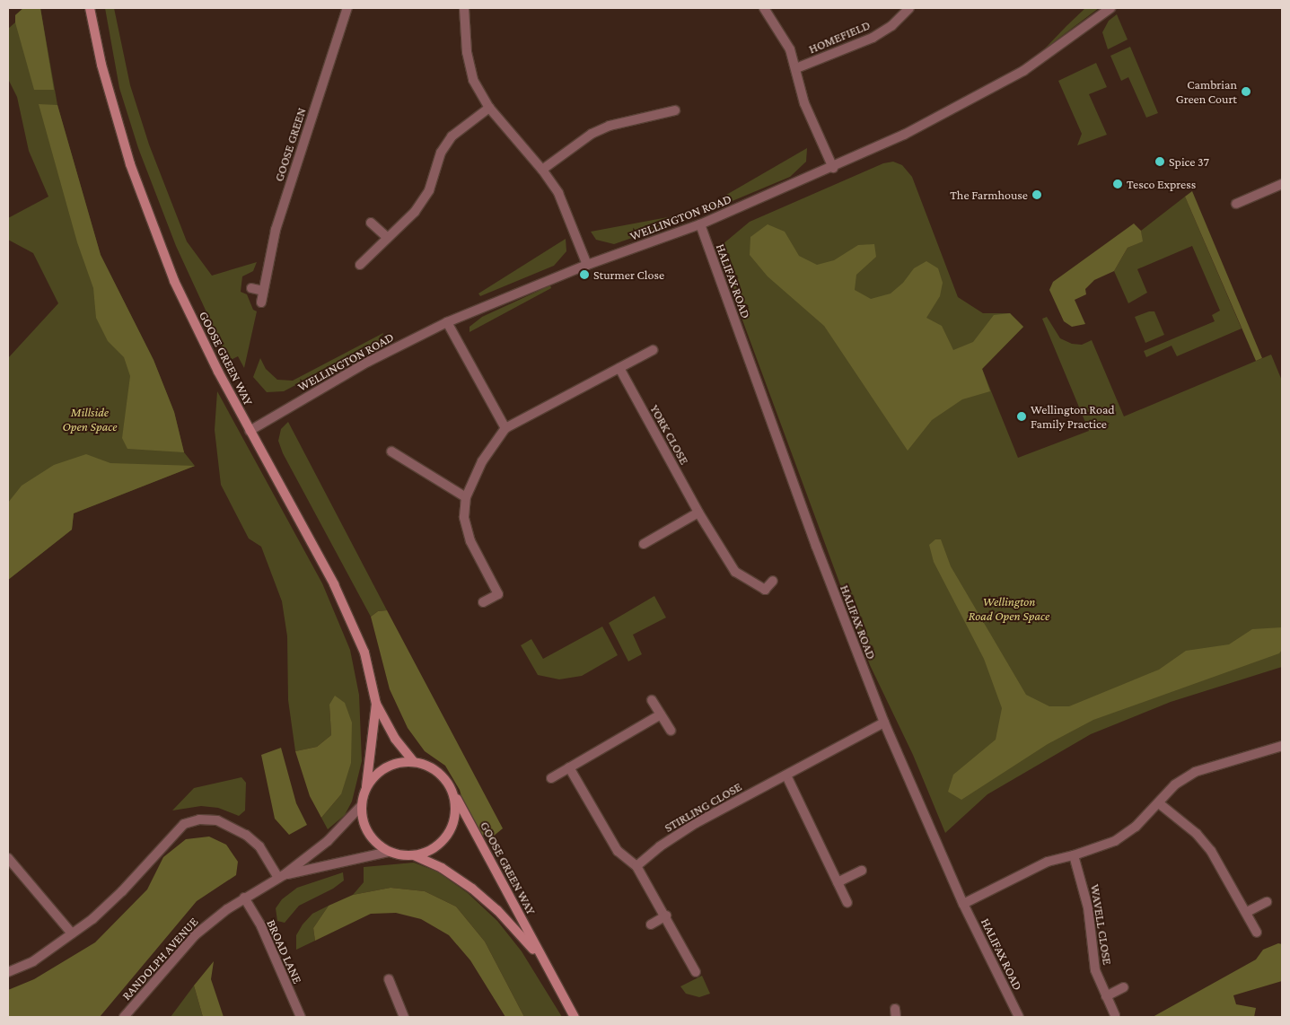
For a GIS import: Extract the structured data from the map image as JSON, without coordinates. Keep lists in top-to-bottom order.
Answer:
{
  "streets": {
    "main road": ["GOOSE GREEN WAY"],
    "street": [
      "HOMEFIELD",
      "GOOSE GREEN",
      "WELLINGTON ROAD",
      "HALIFAX ROAD",
      "YORK CLOSE",
      "STIRLING CLOSE",
      "WAVELL CLOSE",
      "BROAD LANE",
      "RANDOLPH AVENUE"
    ]
  },
  "crossings": [
    ["HOMEFIELD", "WELLINGTON ROAD"],
    ["WELLINGTON ROAD", "HALIFAX ROAD"],
    ["WELLINGTON ROAD", "GOOSE GREEN WAY"],
    ["HALIFAX ROAD", "STIRLING CLOSE"],
    ["GOOSE GREEN WAY", "RANDOLPH AVENUE"],
    ["BROAD LANE", "RANDOLPH AVENUE"]
  ],
  "parks": ["Millside Open Space", "Wellington Road Open Space"],
  "places": [
    "Cambrian Green Court",
    "Spice 37",
    "Tesco Express",
    "The Farmhouse",
    "Sturmer Close",
    "Wellington Road Family Practice"
  ]
}
